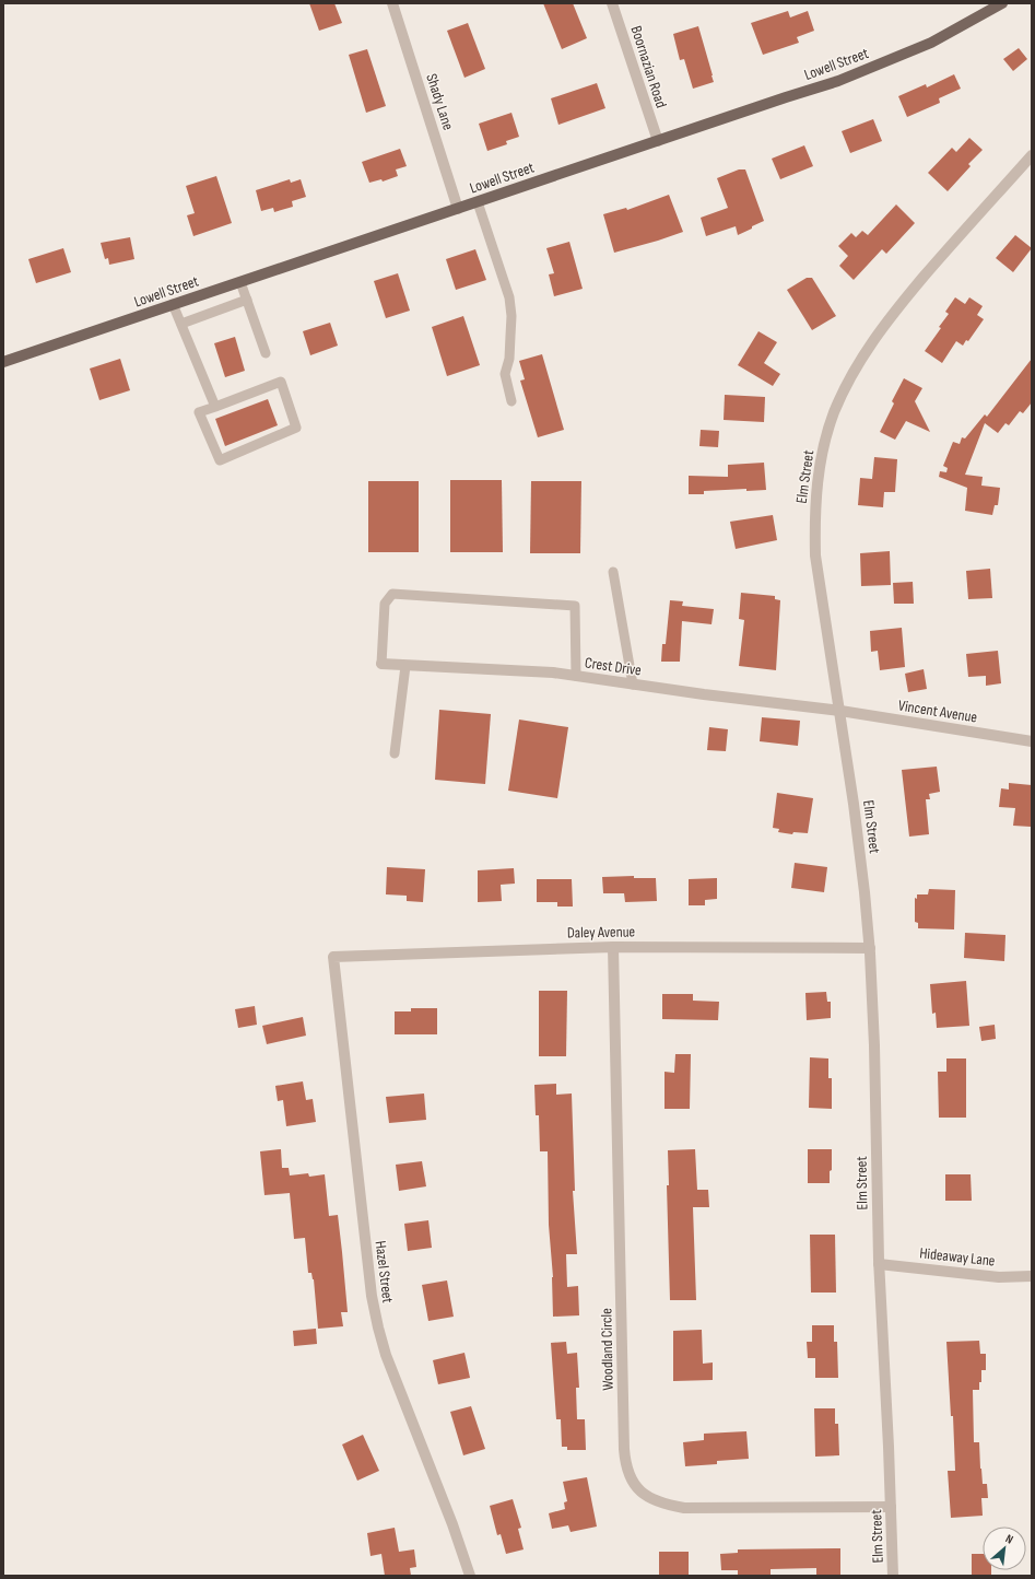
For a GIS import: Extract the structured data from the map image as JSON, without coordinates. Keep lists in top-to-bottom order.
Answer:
{
  "streets": {
    "main road": ["Lowell Street"],
    "street": [
      "Boornazian Road",
      "Shady Lane",
      "Elm Street",
      "Crest Drive",
      "Vincent Avenue",
      "Daley Avenue",
      "Hideaway Lane",
      "Hazel Street",
      "Woodland Circle"
    ]
  },
  "crossings": [
    ["Lowell Street", "Boornazian Road"],
    ["Lowell Street", "Shady Lane"],
    ["Elm Street", "Crest Drive"],
    ["Elm Street", "Vincent Avenue"],
    ["Elm Street", "Daley Avenue"],
    ["Elm Street", "Hideaway Lane"],
    ["Elm Street", "Woodland Circle"],
    ["Crest Drive", "Vincent Avenue"],
    ["Daley Avenue", "Hazel Street"],
    ["Daley Avenue", "Woodland Circle"]
  ],
  "north": "top right"
}
